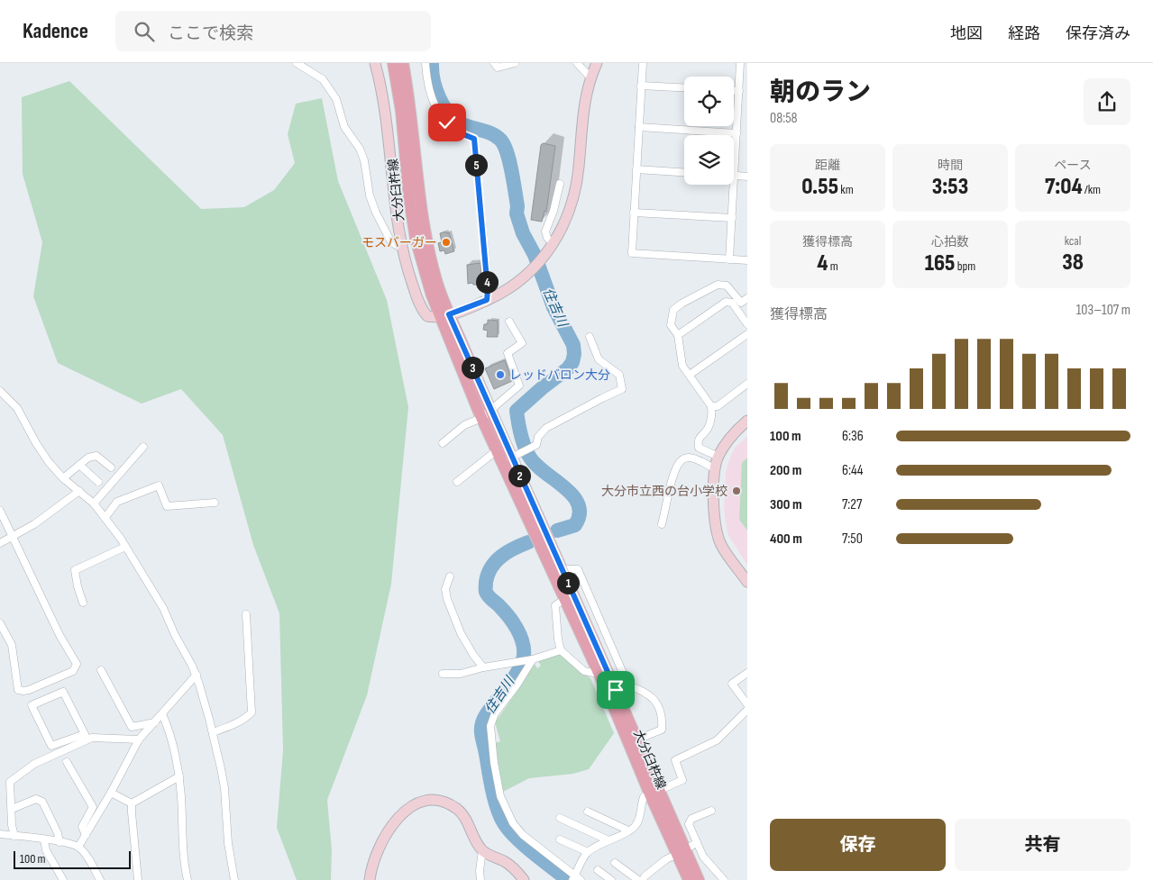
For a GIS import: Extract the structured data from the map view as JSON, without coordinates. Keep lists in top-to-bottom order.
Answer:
{
  "streets": {
    "main road": ["大分臼杵線"]
  },
  "water": ["住吉川"],
  "places": ["モスバーガー", "レッドバロン大分", "大分市立西の台小学校"],
  "scale_bar": "100 m",
  "page": {
    "header": "Kadence",
    "search": "ここで検索",
    "nav": ["地図", "経路", "保存済み"],
    "heading": ["朝のラン", "08:58"],
    "stats": [
      ["距離", "0.55 km"],
      ["時間", "3:53"],
      ["ペース", "7:04 /km"],
      ["獲得標高", "4 m"],
      ["心拍数", "165 bpm"],
      ["kcal", "38"]
    ],
    "pins": [
      "5",
      "4",
      "3",
      "2",
      "1"
    ],
    "chart": ["獲得標高", "103–107 m"],
    "list": [
      {
        "name": "100 m",
        "note": "6:36"
      },
      {
        "name": "200 m",
        "note": "6:44"
      },
      {
        "name": "300 m",
        "note": "7:27"
      },
      {
        "name": "400 m",
        "note": "7:50"
      }
    ],
    "buttons": ["保存", "共有"],
    "scale": "100 m"
  }
}
